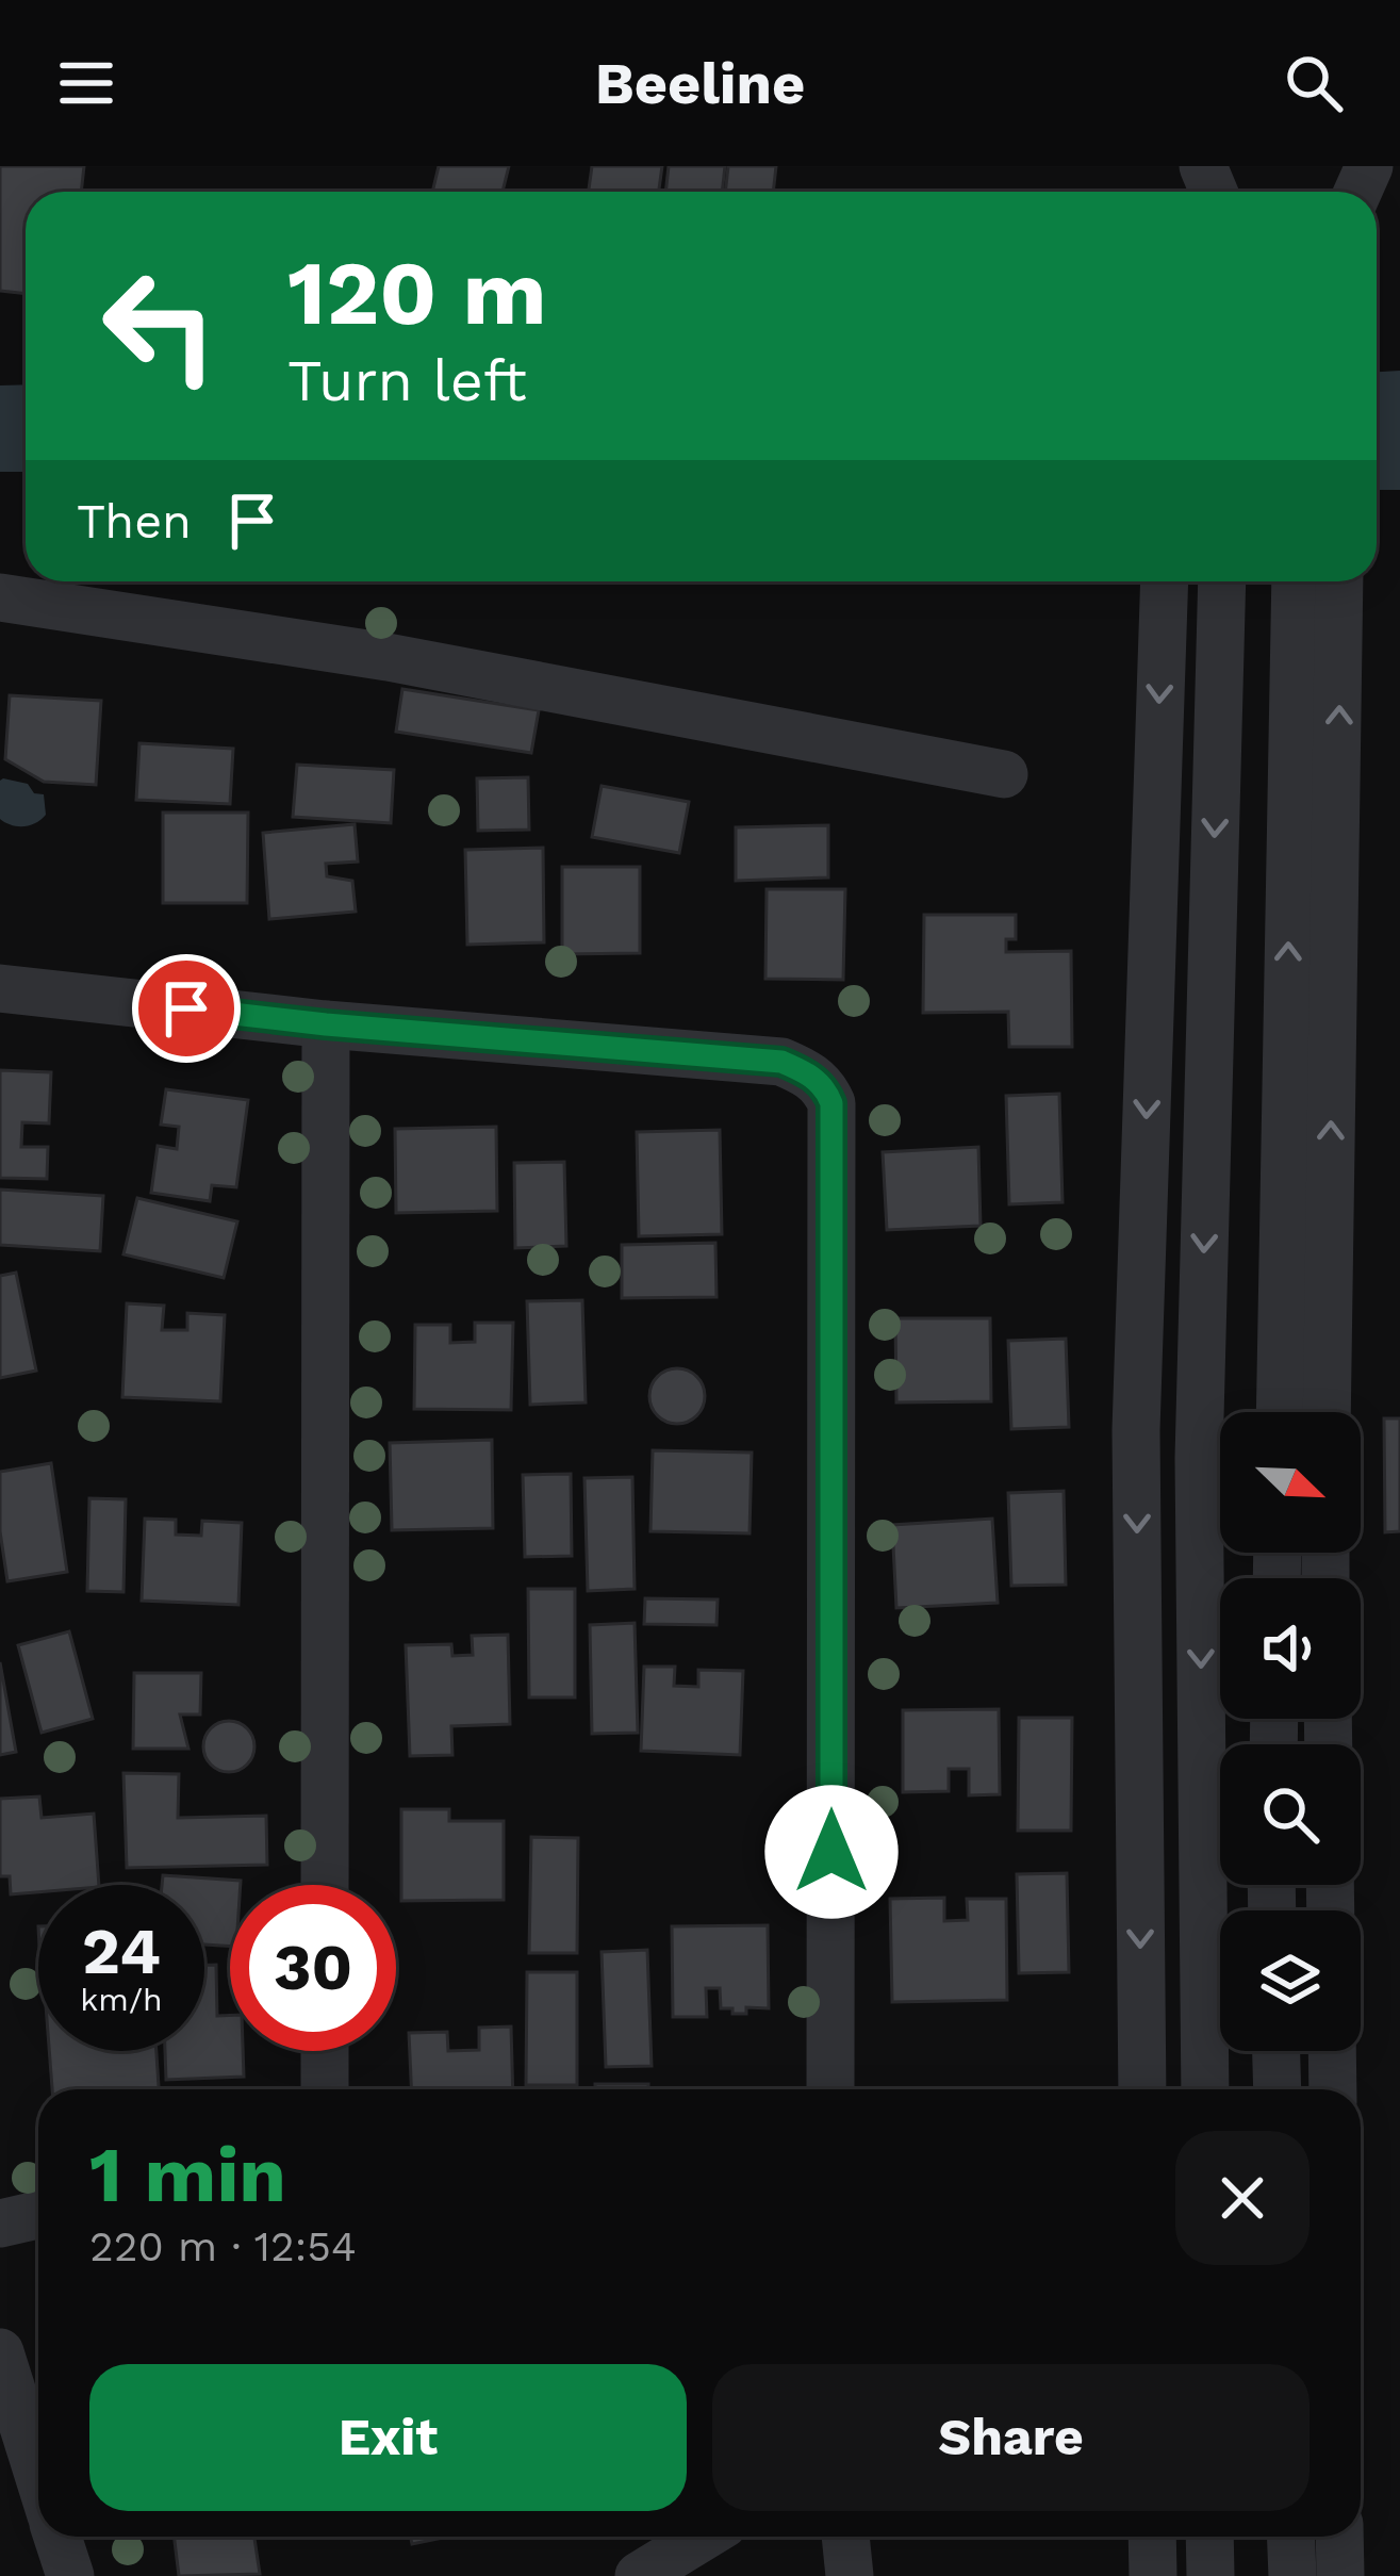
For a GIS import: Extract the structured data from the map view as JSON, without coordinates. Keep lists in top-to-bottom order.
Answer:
{
  "north": "bottom right",
  "page": {
    "header": "Beeline",
    "turn": ["120 m", "Turn left"],
    "then": "Then",
    "speed": "24 km/h",
    "limit": "30",
    "heading": ["1 min", "220 m · 12:54"],
    "buttons": ["Exit", "Share"]
  }
}
